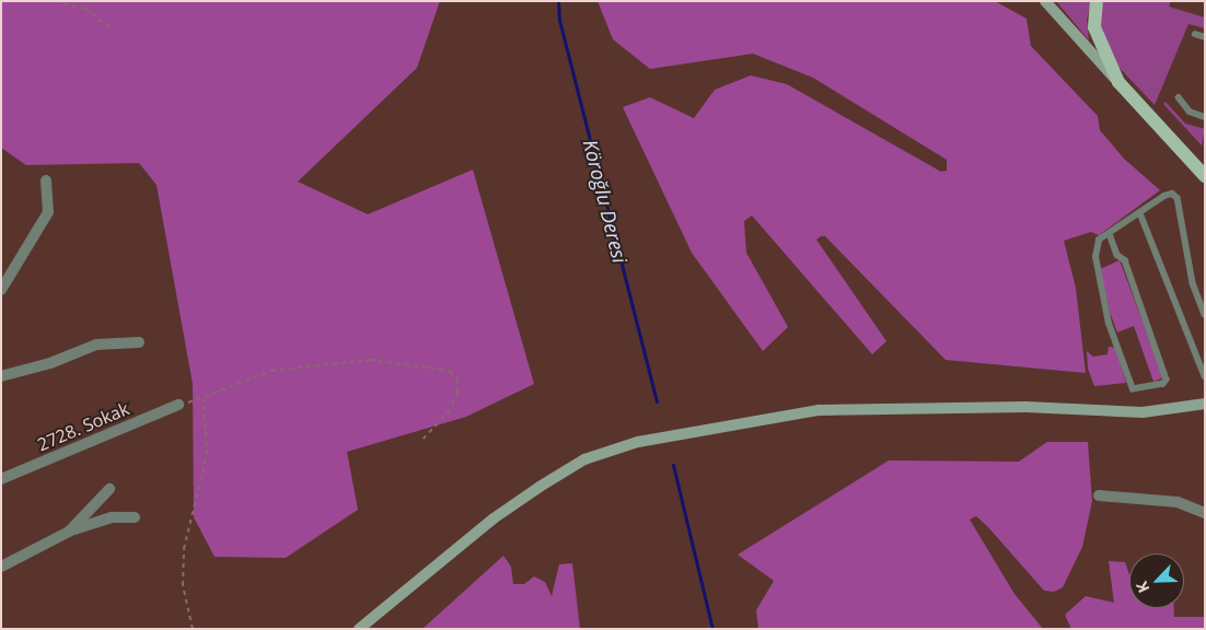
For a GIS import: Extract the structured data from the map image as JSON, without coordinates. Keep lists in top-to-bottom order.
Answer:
{
  "streets": {
    "street": ["2728. Sokak"]
  },
  "water": ["Köroğlu Deresi"],
  "north": "bottom left"
}
